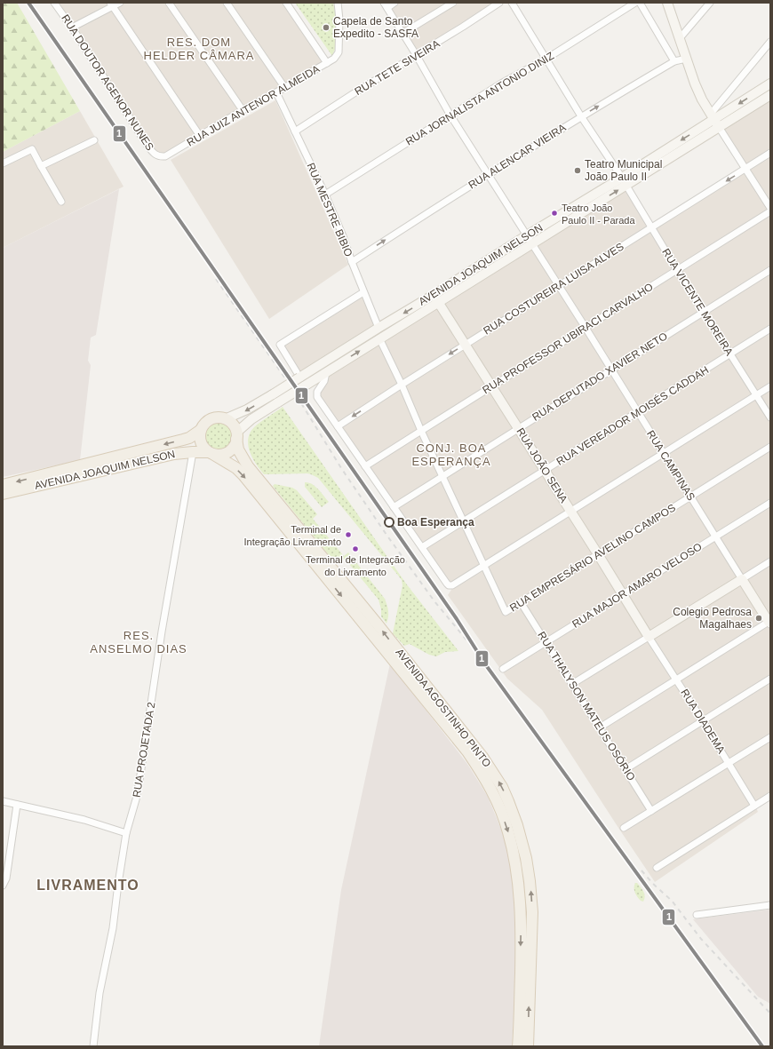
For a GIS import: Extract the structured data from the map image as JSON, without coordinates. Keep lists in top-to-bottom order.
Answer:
{
  "streets": {
    "main road": ["AVENIDA JOAQUIM NELSON", "RUA JOÃO SENA", "AVENIDA AGOSTINHO PINTO"],
    "street": [
      "RUA TETE SIVEIRA",
      "RUA DOUTOR AGENOR NUNES",
      "RUA JORNALISTA ANTONIO DINIZ",
      "RUA JUIZ ANTENOR ALMEIDA",
      "RUA ALENCAR VIEIRA",
      "RUA MESTRE BIBIO",
      "RUA COSTUREIRA LUISA ALVES",
      "RUA VICENTE MOREIRA",
      "RUA PROFESSOR UBIRACI CARVALHO",
      "RUA DEPUTADO XAVIER NETO",
      "RUA VEREADOR MOISÉS CADDAH",
      "RUA CAMPINAS",
      "RUA EMPRESÁRIO AVELINO CAMPOS",
      "RUA MAJOR AMARO VELOSO",
      "RUA THALYSON MATEUS OSÓRIO",
      "RUA DIADEMA",
      "RUA PROJETADA 2"
    ]
  },
  "crossings": [
    ["RUA TETE SIVEIRA", "RUA MESTRE BIBIO"],
    ["RUA TETE SIVEIRA", "RUA CAMPINAS"],
    ["RUA DOUTOR AGENOR NUNES", "RUA JUIZ ANTENOR ALMEIDA"],
    ["RUA JORNALISTA ANTONIO DINIZ", "RUA MESTRE BIBIO"],
    ["RUA JORNALISTA ANTONIO DINIZ", "RUA VICENTE MOREIRA"],
    ["RUA JORNALISTA ANTONIO DINIZ", "RUA CAMPINAS"],
    ["RUA JUIZ ANTENOR ALMEIDA", "RUA MESTRE BIBIO"],
    ["RUA ALENCAR VIEIRA", "RUA MESTRE BIBIO"],
    ["RUA ALENCAR VIEIRA", "RUA VICENTE MOREIRA"],
    ["RUA ALENCAR VIEIRA", "RUA CAMPINAS"],
    ["RUA MESTRE BIBIO", "AVENIDA JOAQUIM NELSON"],
    ["AVENIDA JOAQUIM NELSON", "RUA VICENTE MOREIRA"],
    ["AVENIDA JOAQUIM NELSON", "RUA JOÃO SENA"],
    ["AVENIDA JOAQUIM NELSON", "RUA CAMPINAS"],
    ["AVENIDA JOAQUIM NELSON", "AVENIDA AGOSTINHO PINTO"],
    ["AVENIDA JOAQUIM NELSON", "RUA PROJETADA 2"],
    ["RUA COSTUREIRA LUISA ALVES", "RUA VICENTE MOREIRA"],
    ["RUA COSTUREIRA LUISA ALVES", "RUA JOÃO SENA"],
    ["RUA COSTUREIRA LUISA ALVES", "RUA CAMPINAS"],
    ["RUA VICENTE MOREIRA", "RUA PROFESSOR UBIRACI CARVALHO"],
    ["RUA VICENTE MOREIRA", "RUA DEPUTADO XAVIER NETO"],
    ["RUA VICENTE MOREIRA", "RUA VEREADOR MOISÉS CADDAH"],
    ["RUA PROFESSOR UBIRACI CARVALHO", "RUA JOÃO SENA"],
    ["RUA PROFESSOR UBIRACI CARVALHO", "RUA CAMPINAS"],
    ["RUA DEPUTADO XAVIER NETO", "RUA JOÃO SENA"],
    ["RUA DEPUTADO XAVIER NETO", "RUA CAMPINAS"],
    ["RUA VEREADOR MOISÉS CADDAH", "RUA JOÃO SENA"],
    ["RUA VEREADOR MOISÉS CADDAH", "RUA CAMPINAS"],
    ["RUA JOÃO SENA", "RUA EMPRESÁRIO AVELINO CAMPOS"],
    ["RUA JOÃO SENA", "RUA MAJOR AMARO VELOSO"],
    ["RUA JOÃO SENA", "RUA DIADEMA"],
    ["RUA CAMPINAS", "RUA EMPRESÁRIO AVELINO CAMPOS"],
    ["RUA CAMPINAS", "RUA MAJOR AMARO VELOSO"],
    ["RUA EMPRESÁRIO AVELINO CAMPOS", "RUA THALYSON MATEUS OSÓRIO"],
    ["RUA MAJOR AMARO VELOSO", "RUA THALYSON MATEUS OSÓRIO"]
  ],
  "one_way": ["RUA ALENCAR VIEIRA", "RUA COSTUREIRA LUISA ALVES"],
  "districts": [
    "RES. DOM HELDER CÂMARA",
    "CONJ. BOA ESPERANÇA",
    "RES. ANSELMO DIAS",
    "LIVRAMENTO"
  ],
  "places": [
    "Capela de Santo Expedito - SASFA",
    "Teatro Municipal João Paulo II",
    "Teatro João Paulo II - Parada",
    "Boa Esperança",
    "Terminal de Integração Livramento",
    "Terminal de Integração do Livramento",
    "Colegio Pedrosa Magalhaes"
  ],
  "lines": ["transit line 1"]
}
